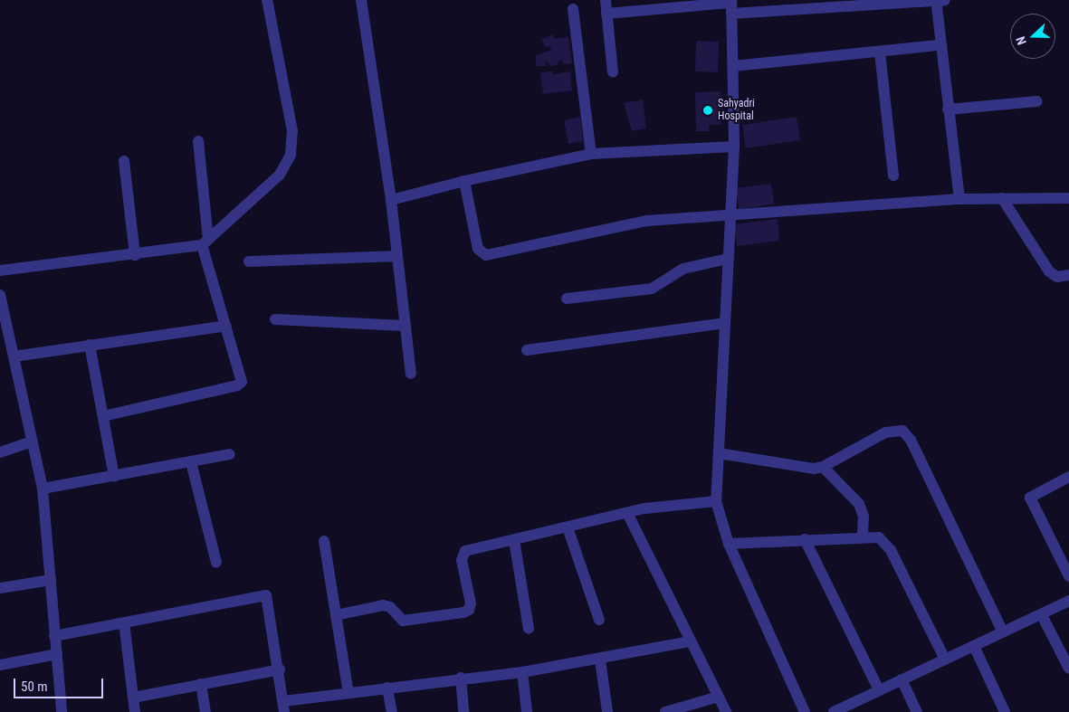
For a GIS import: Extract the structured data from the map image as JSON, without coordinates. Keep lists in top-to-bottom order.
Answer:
{
  "places": ["Sahyadri Hospital"],
  "scale_bar": "50 m",
  "north": "left"
}
